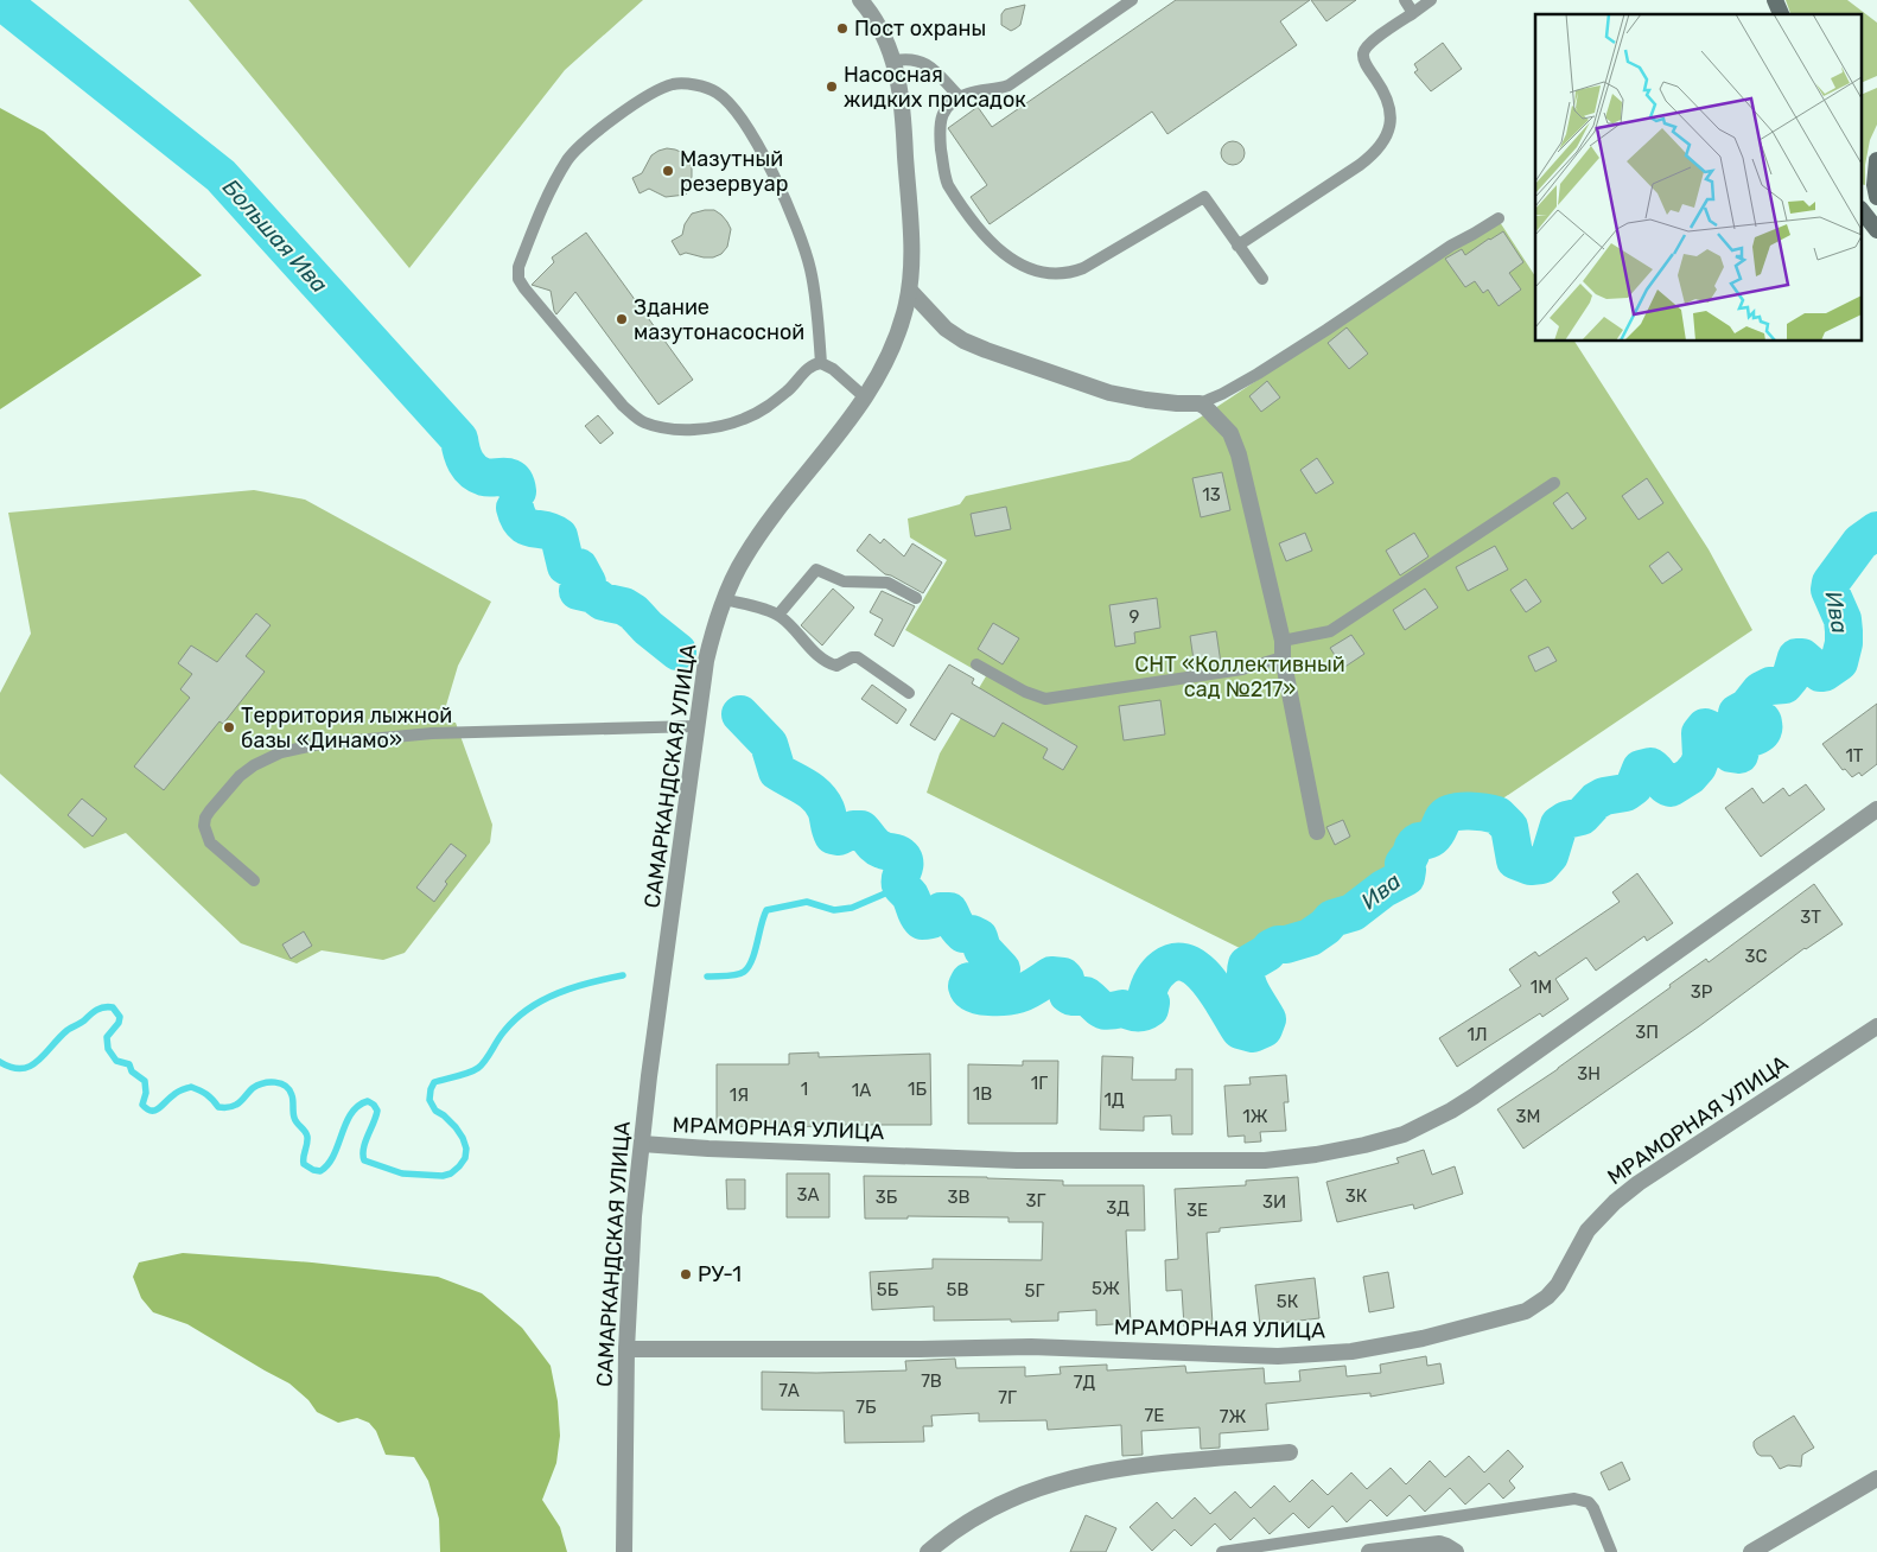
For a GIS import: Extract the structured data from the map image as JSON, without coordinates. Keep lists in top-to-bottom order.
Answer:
{
  "streets": {
    "street": ["САМАРКАНДСКАЯ УЛИЦА", "МРАМОРНАЯ УЛИЦА"]
  },
  "crossings": [
    ["САМАРКАНДСКАЯ УЛИЦА", "МРАМОРНАЯ УЛИЦА"]
  ],
  "water": ["Большая Ива", "Ива"],
  "parks": ["СНТ «Коллективный сад №217»"],
  "places": [
    "Пост охраны",
    "Насосная жидких присадок",
    "Мазутный резервуар",
    "Здание мазутонасосной",
    "Территория лыжной базы «Динамо»",
    "РУ-1"
  ],
  "house_numbers": [
    "13",
    "9",
    "1Т",
    "3Т",
    "3С",
    "1М",
    "3Р",
    "3П",
    "1Л",
    "3Н",
    "1Г",
    "1",
    "1Б",
    "1А",
    "1В",
    "1Я",
    "1Д",
    "1Ж",
    "3М",
    "3А",
    "3К",
    "3Б",
    "3В",
    "3Г",
    "3И",
    "3Д",
    "3Е",
    "5Ж",
    "5Б",
    "5В",
    "5Г",
    "5К",
    "7В",
    "7Д",
    "7А",
    "7Г",
    "7Б",
    "7Е",
    "7Ж"
  ]
}
